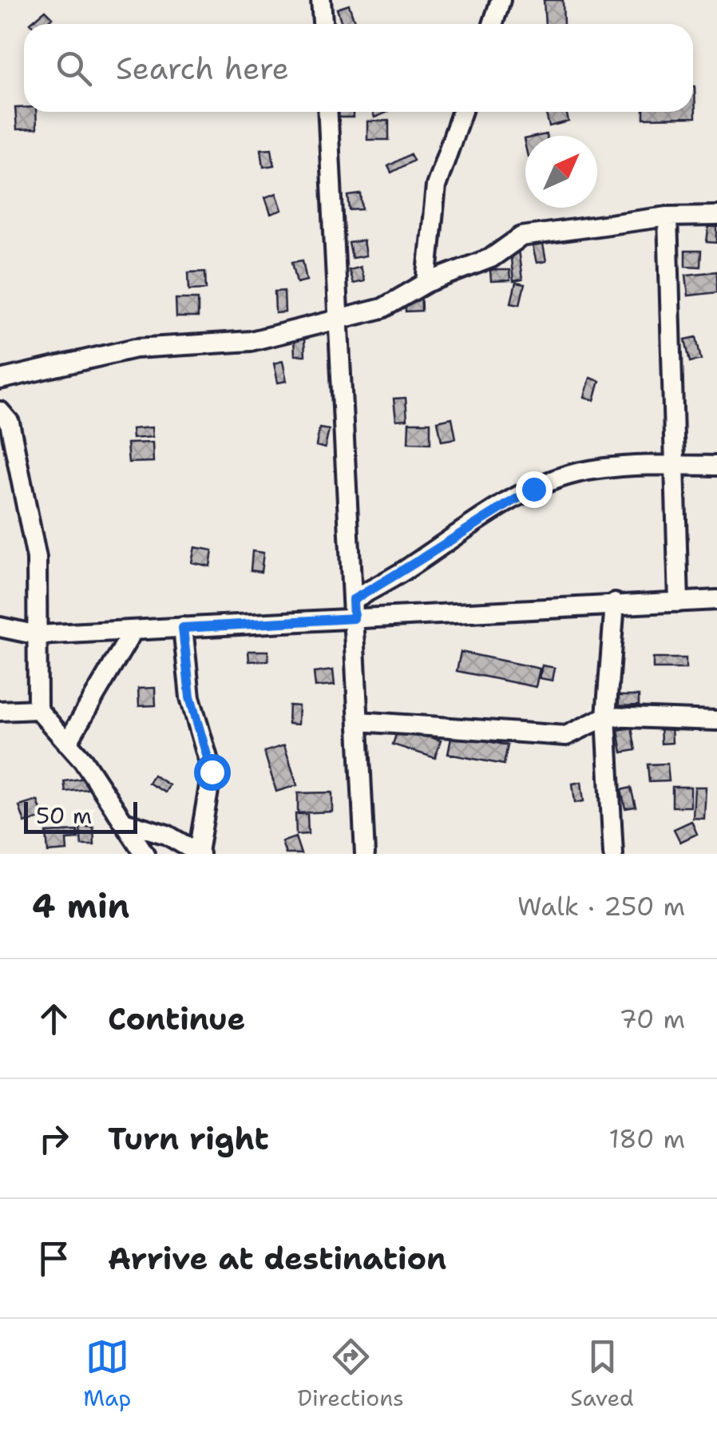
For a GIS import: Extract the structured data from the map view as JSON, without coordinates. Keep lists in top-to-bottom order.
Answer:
{
  "scale_bar": "50 m",
  "north": "top right",
  "page": {
    "search": "Search here",
    "scale": "50 m",
    "heading": ["4 min", "Walk · 250 m"],
    "list": [
      ["Continue", "70 m"],
      ["Turn right", "180 m"],
      "Arrive at destination"
    ],
    "nav": ["Map", "Directions", "Saved"]
  }
}
